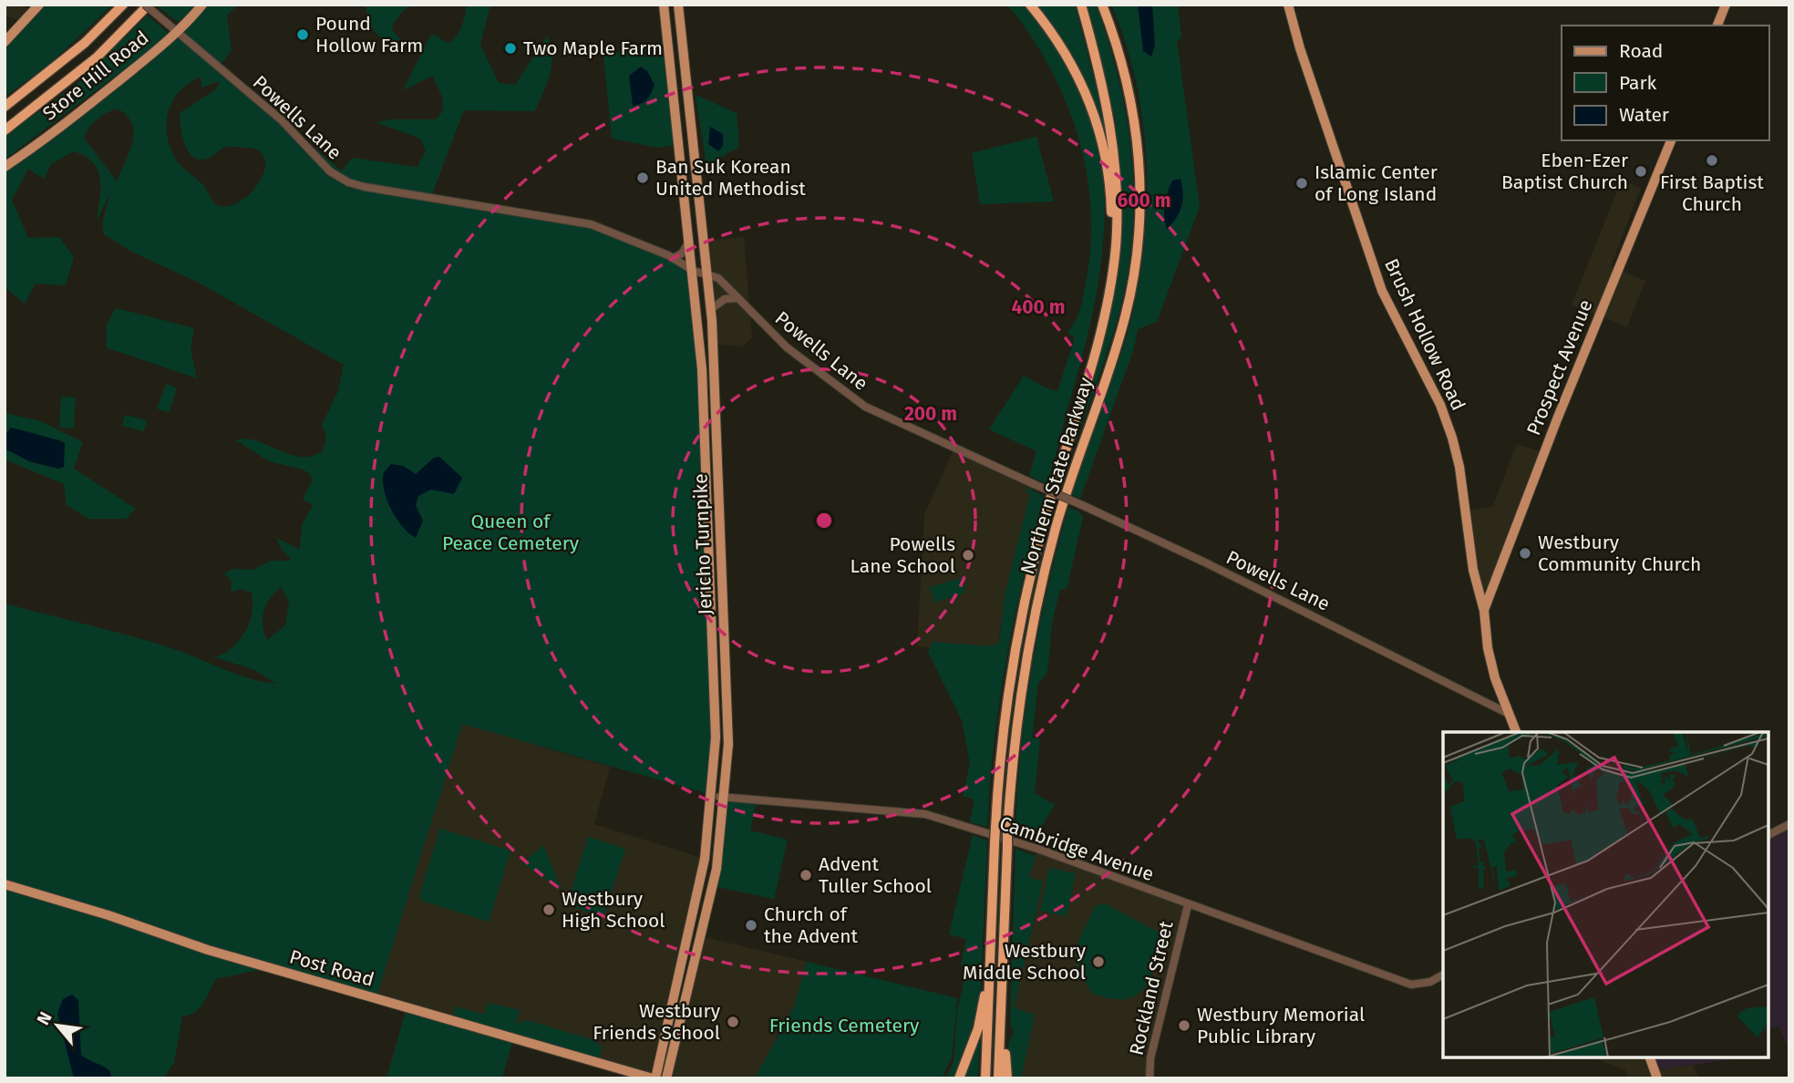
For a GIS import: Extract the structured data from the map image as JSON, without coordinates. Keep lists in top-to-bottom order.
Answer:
{
  "streets": {
    "highway": ["Northern State Parkway"],
    "main road": [
      "Store Hill Road",
      "Brush Hollow Road",
      "Prospect Avenue",
      "Jericho Turnpike",
      "Post Road"
    ],
    "street": ["Powells Lane", "Cambridge Avenue", "Rockland Street"]
  },
  "crossings": [
    ["Store Hill Road", "Powells Lane"],
    ["Powells Lane", "Brush Hollow Road"],
    ["Powells Lane", "Jericho Turnpike"],
    ["Brush Hollow Road", "Prospect Avenue"],
    ["Jericho Turnpike", "Cambridge Avenue"],
    ["Jericho Turnpike", "Post Road"],
    ["Cambridge Avenue", "Rockland Street"]
  ],
  "parks": ["Queen of Peace Cemetery", "Friends Cemetery"],
  "places": [
    "Pound Hollow Farm",
    "Two Maple Farm",
    "First Baptist Church",
    "Eben-Ezer Baptist Church",
    "Ban Suk Korean United Methodist",
    "Islamic Center of Long Island",
    "Westbury Community Church",
    "Powells Lane School",
    "Advent Tuller School",
    "Westbury High School",
    "Church of the Advent",
    "Westbury Middle School",
    "Westbury Friends School",
    "Westbury Memorial Public Library"
  ],
  "legend": ["Road", "Park", "Water"],
  "north": "top left",
  "rings": ["600 m", "400 m", "200 m"]
}
